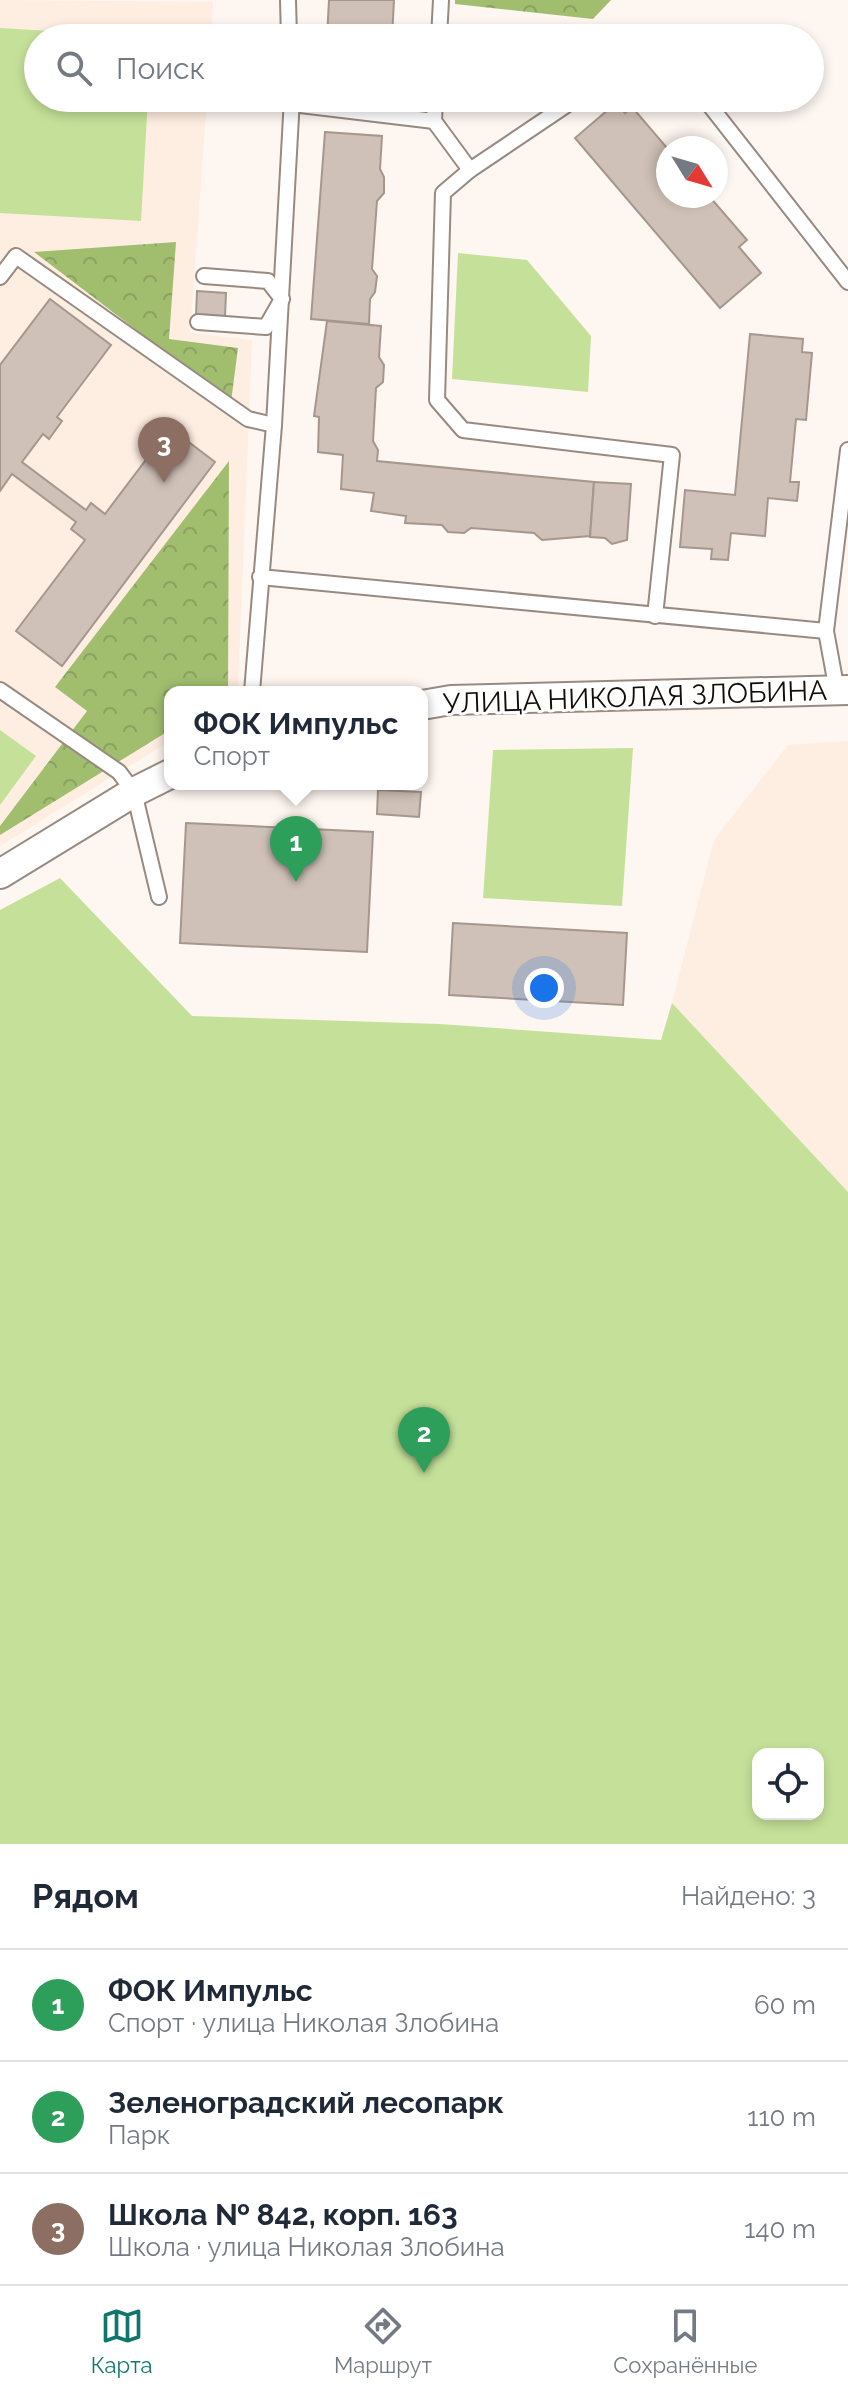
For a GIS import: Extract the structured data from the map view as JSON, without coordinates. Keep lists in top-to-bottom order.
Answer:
{
  "streets": {
    "street": ["УЛИЦА НИКОЛАЯ ЗЛОБИНА"]
  },
  "north": "bottom right",
  "page": {
    "search": "Поиск",
    "pins": ["3", "1", "2"],
    "popup": ["ФОК Импульс", "Спорт"],
    "heading": ["Рядом", "Найдено: 3"],
    "list": [
      {
        "mark": "1",
        "name": "ФОК Импульс",
        "note": "Спорт · улица Николая Злобина",
        "value": "60 m"
      },
      {
        "mark": "2",
        "name": "Зеленоградский лесопарк",
        "note": "Парк",
        "value": "110 m"
      },
      {
        "mark": "3",
        "name": "Школа № 842, корп. 163",
        "note": "Школа · улица Николая Злобина",
        "value": "140 m"
      }
    ],
    "nav": ["Карта", "Маршрут", "Сохранённые"]
  }
}
